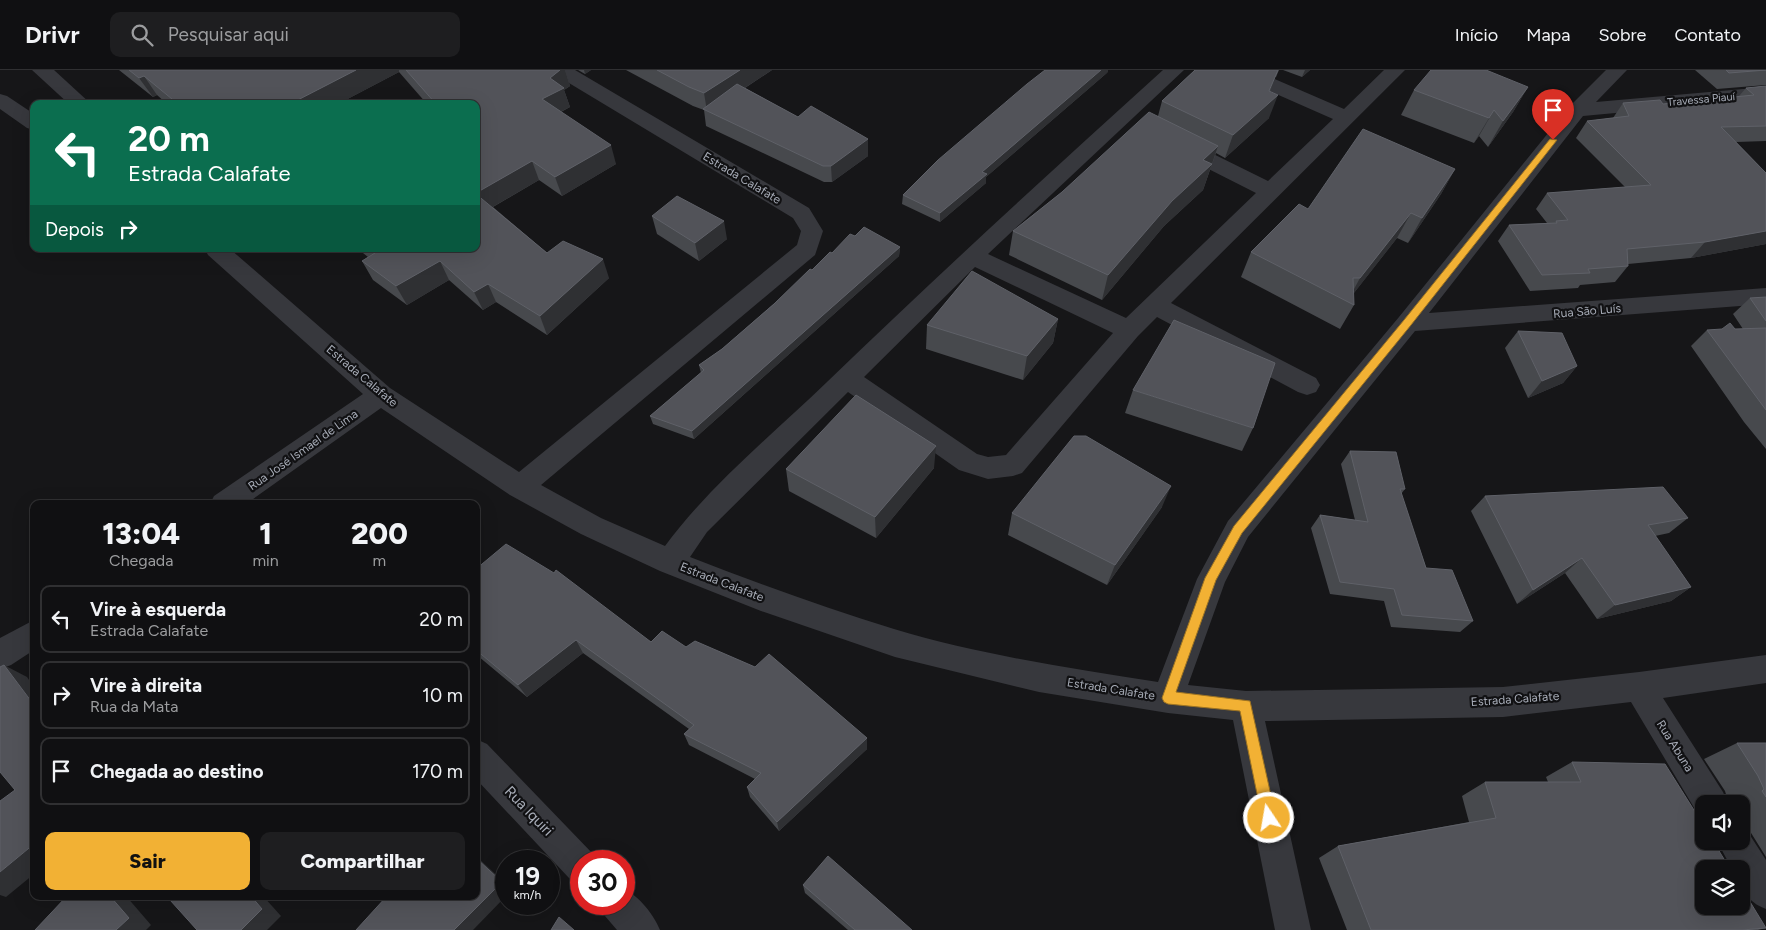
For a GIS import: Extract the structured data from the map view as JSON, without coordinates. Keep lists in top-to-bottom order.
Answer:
{
  "streets": {
    "street": [
      "Travessa Piauí",
      "Estrada Calafate",
      "Rua São Luís",
      "Rua José Ismael de Lima",
      "Rua Abuna",
      "Rua Iquiri"
    ]
  },
  "crossings": [
    ["Estrada Calafate", "Rua José Ismael de Lima"],
    ["Estrada Calafate", "Rua Abuna"]
  ],
  "page": {
    "header": "Drivr",
    "search": "Pesquisar aqui",
    "nav": [
      "Início",
      "Mapa",
      "Sobre",
      "Contato"
    ],
    "turn": ["20 m", "Estrada Calafate"],
    "then": "Depois",
    "eta": [
      "13:04",
      "Chegada",
      "1",
      "min",
      "200",
      "m"
    ],
    "list": [
      {
        "name": "Vire à esquerda",
        "note": "Estrada Calafate",
        "value": "20 m"
      },
      {
        "name": "Vire à direita",
        "note": "Rua da Mata",
        "value": "10 m"
      },
      {
        "name": "Chegada ao destino",
        "value": "170 m"
      }
    ],
    "buttons": ["Sair", "Compartilhar"],
    "speed": "19 km/h",
    "limit": "30"
  }
}
